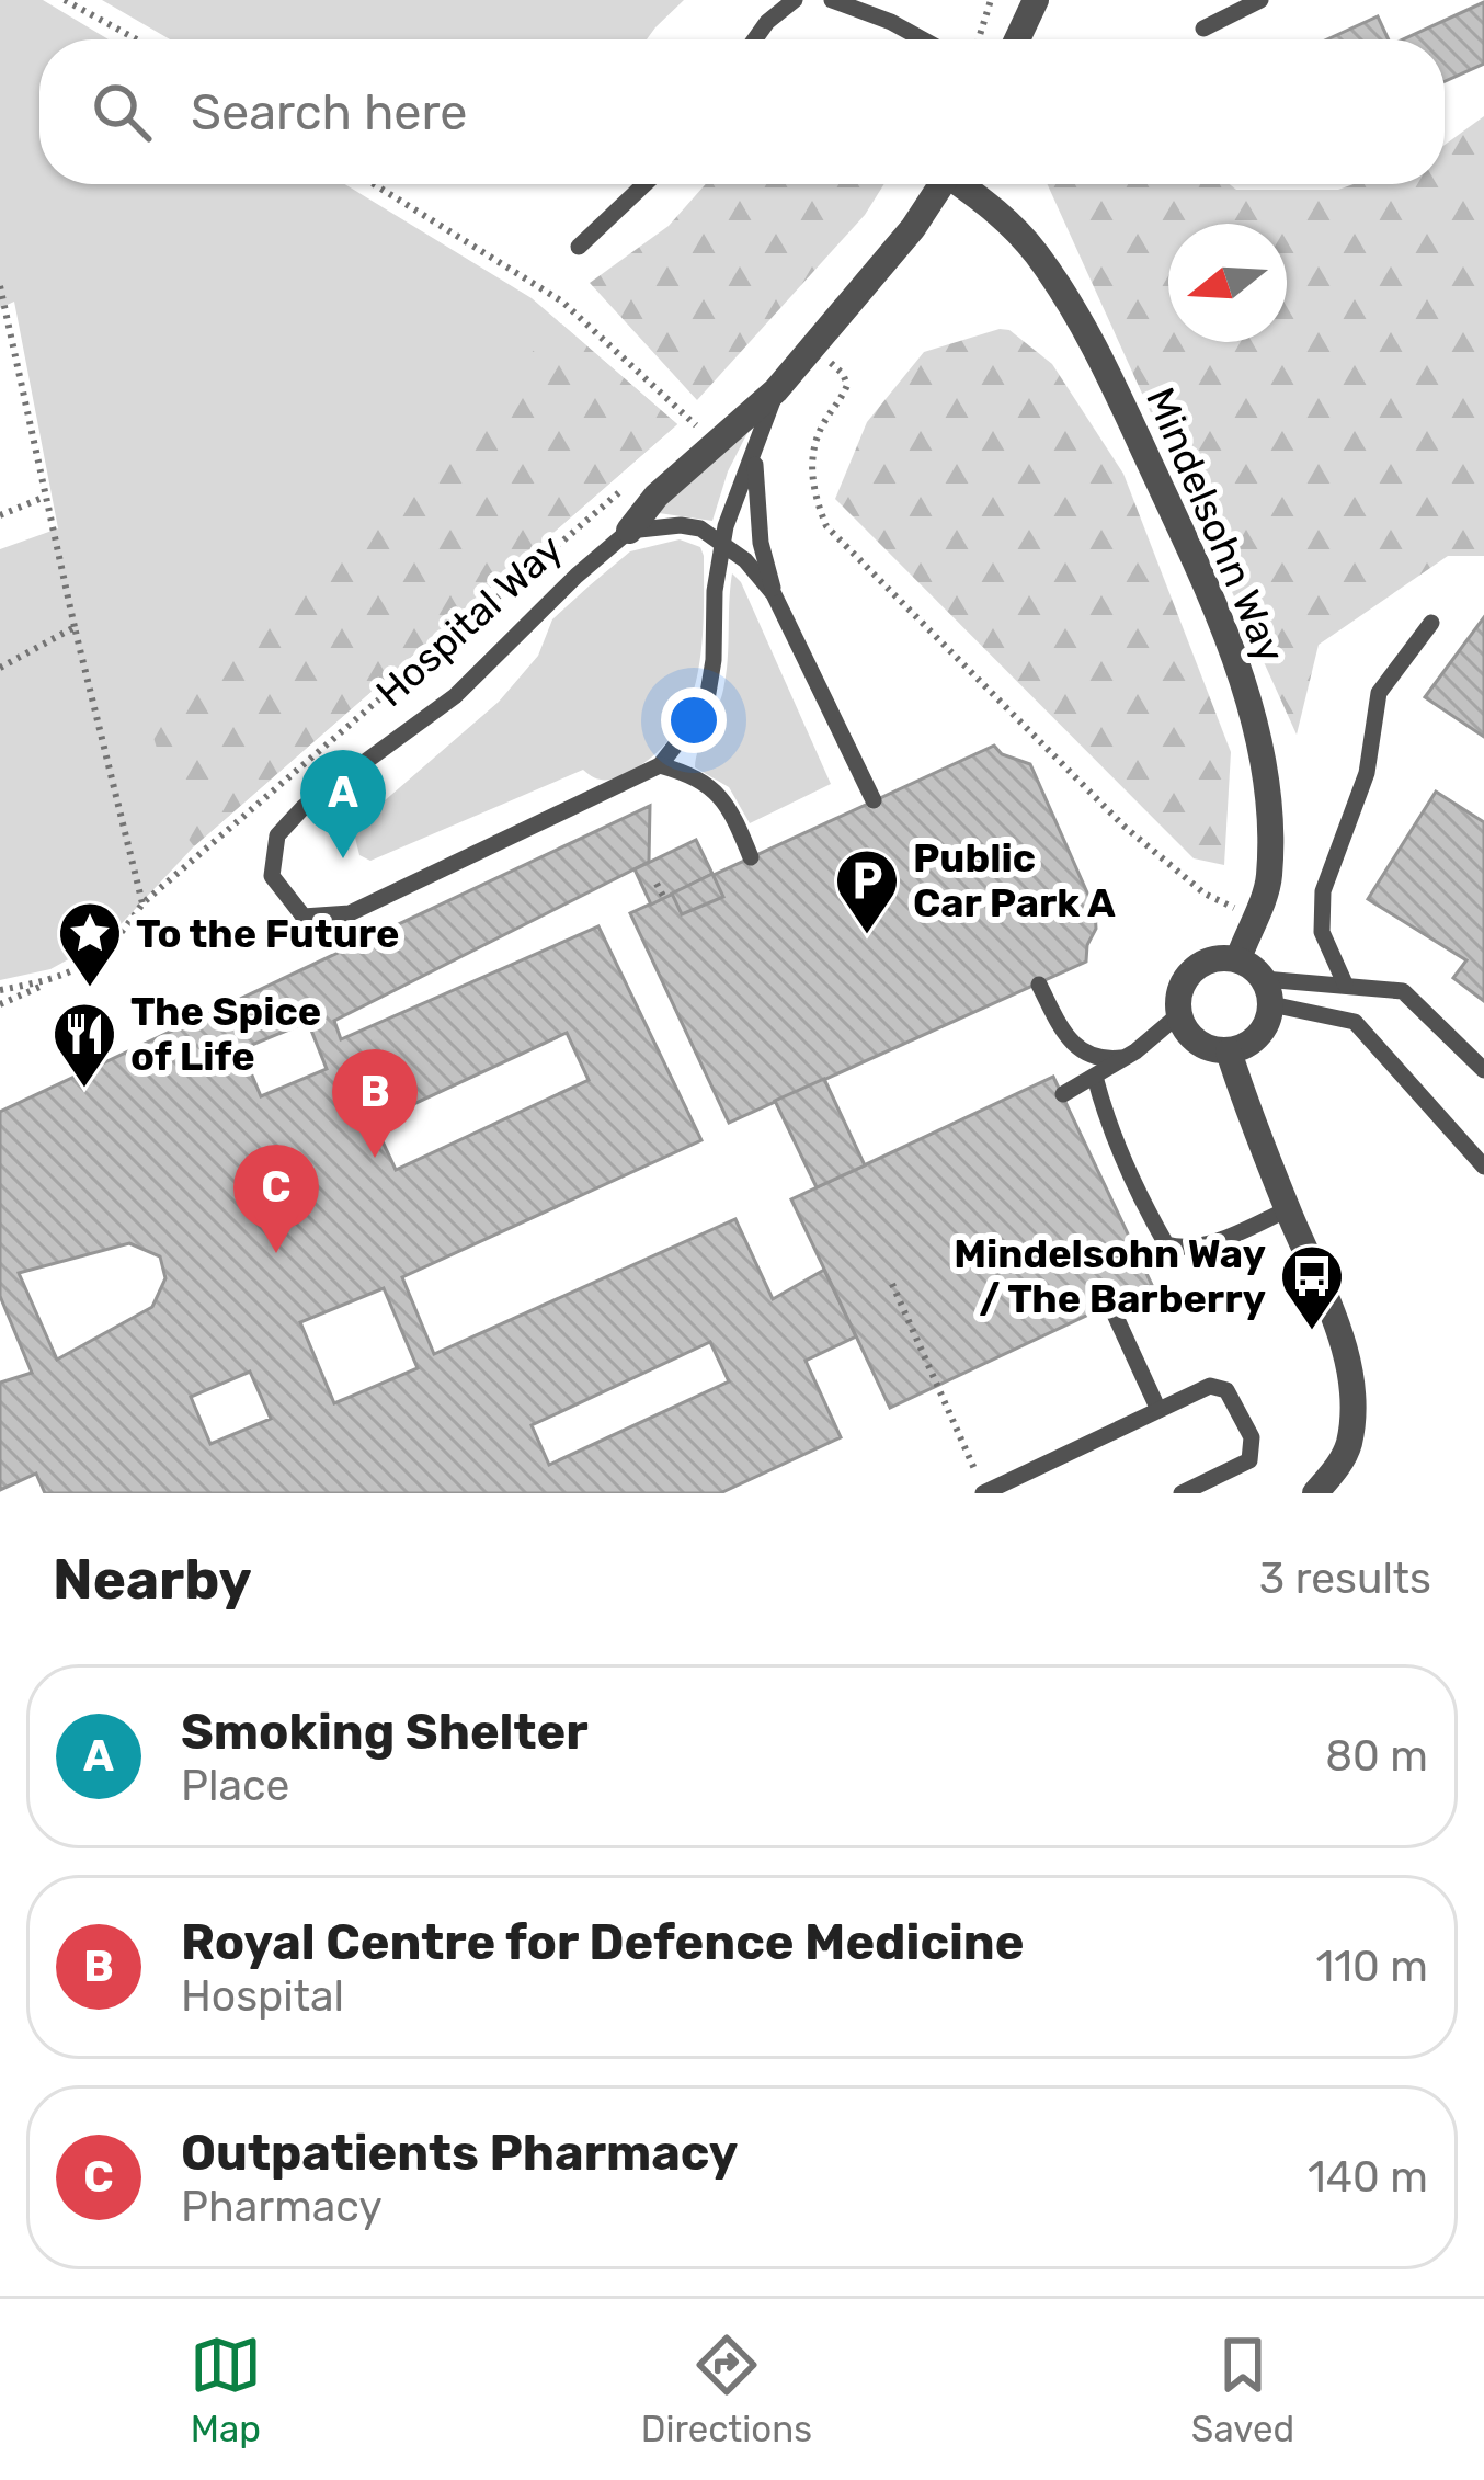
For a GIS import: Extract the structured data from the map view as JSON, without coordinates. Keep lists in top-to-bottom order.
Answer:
{
  "streets": {
    "street": ["Mindelsohn Way", "Hospital Way"]
  },
  "places": {
    "parking": ["Public Car Park A"],
    "place": ["To the Future"],
    "restaurant": ["The Spice of Life"],
    "bus stop": ["Mindelsohn Way / The Barberry"]
  },
  "north": "left",
  "page": {
    "search": "Search here",
    "pins": ["A", "B", "C"],
    "heading": ["Nearby", "3 results"],
    "list": [
      {
        "mark": "A",
        "name": "Smoking Shelter",
        "note": "Place",
        "value": "80 m"
      },
      {
        "mark": "B",
        "name": "Royal Centre for Defence Medicine",
        "note": "Hospital",
        "value": "110 m"
      },
      {
        "mark": "C",
        "name": "Outpatients Pharmacy",
        "note": "Pharmacy",
        "value": "140 m"
      }
    ],
    "nav": ["Map", "Directions", "Saved"]
  }
}
